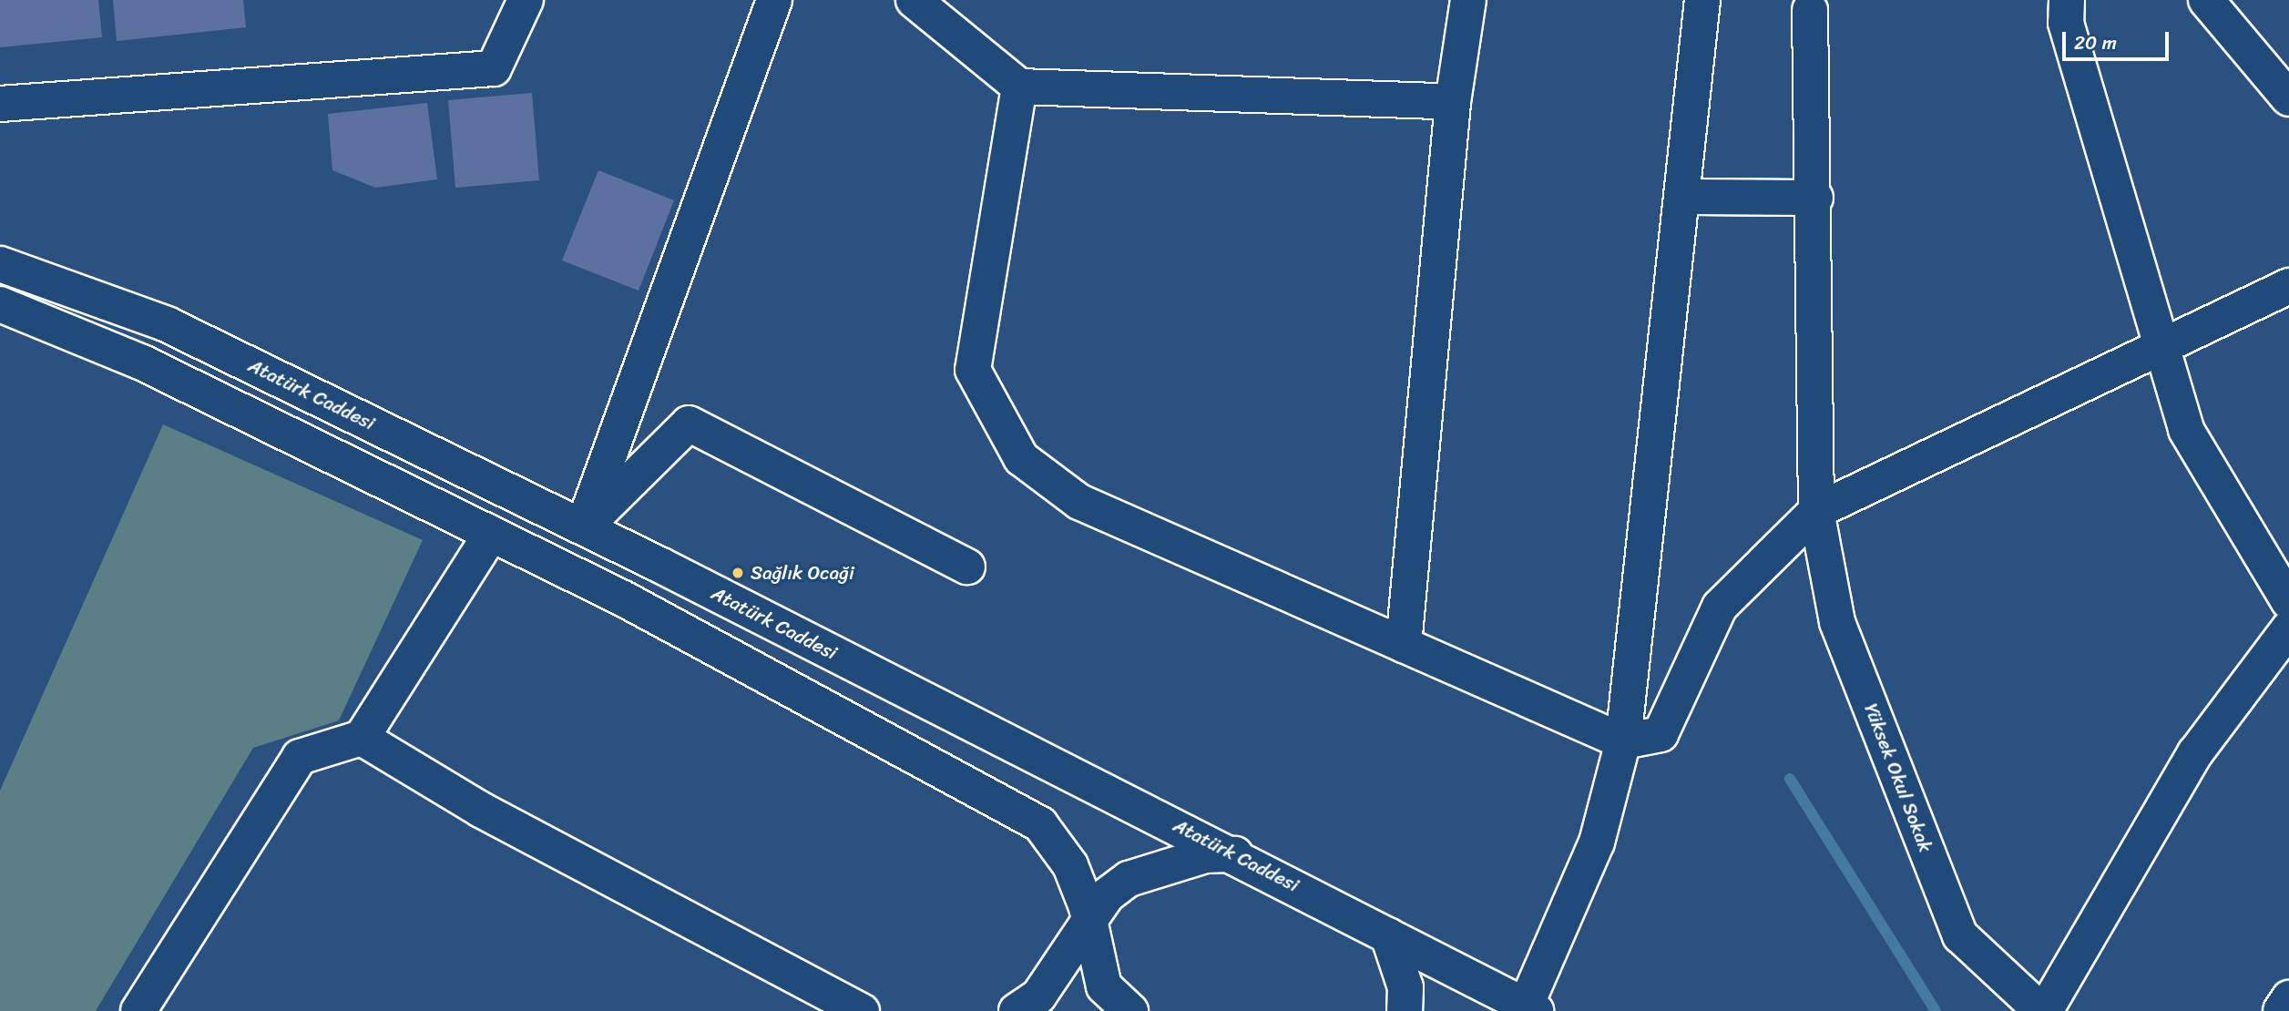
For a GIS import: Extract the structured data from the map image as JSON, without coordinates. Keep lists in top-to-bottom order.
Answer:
{
  "streets": {
    "street": ["Atatürk Caddesi", "Yüksek Okul Sokak"]
  },
  "places": ["Sağlık Ocaği"],
  "scale_bar": "20 m"
}
